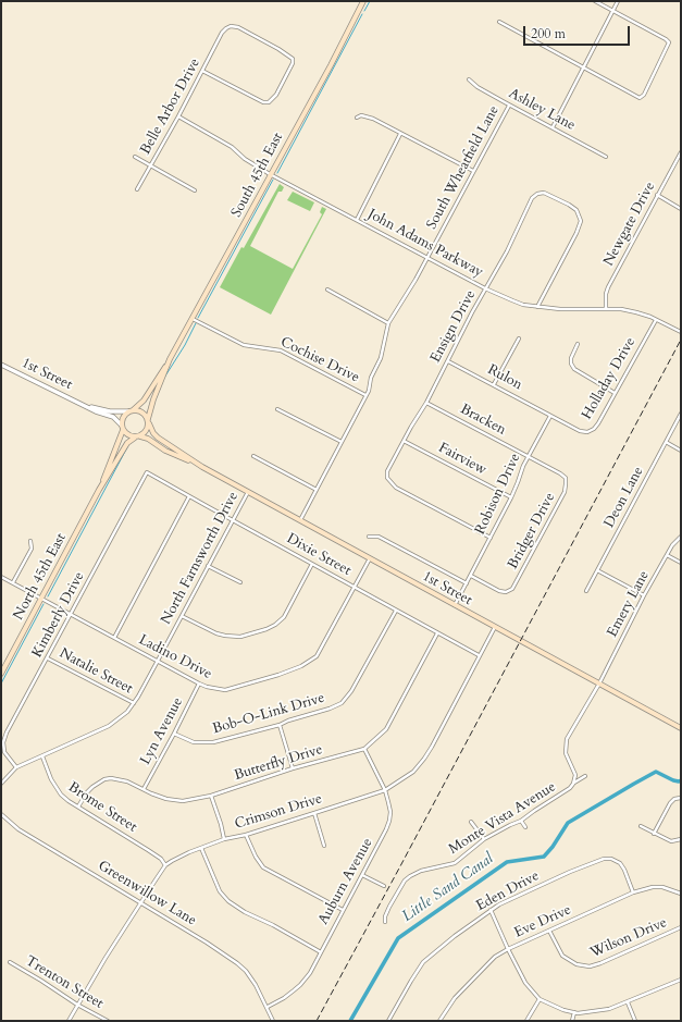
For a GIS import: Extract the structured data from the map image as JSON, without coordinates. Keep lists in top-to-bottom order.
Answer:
{
  "streets": {
    "main road": ["South 45th East", "1st Street", "North 45th East"],
    "street": [
      "Belle Arbor Drive",
      "Ashley Lane",
      "South Wheatfield Lane",
      "Newgate Drive",
      "John Adams Parkway",
      "Ensign Drive",
      "Cochise Drive",
      "Rulon",
      "Holladay Drive",
      "Bracken",
      "Fairview",
      "Robison Drive",
      "Deon Lane",
      "Bridger Drive",
      "Dixie Street",
      "North Farnsworth Drive",
      "Emery Lane",
      "Kimberly Drive",
      "Ladino Drive",
      "Natalie Street",
      "Bob-O-Link Drive",
      "Lyn Avenue",
      "Butterfly Drive",
      "Brome Street",
      "Crimson Drive",
      "Monte Vista Avenue",
      "Auburn Avenue",
      "Eden Drive",
      "Greenwillow Lane",
      "Eve Drive",
      "Wilson Drive",
      "Trenton Street"
    ]
  },
  "crossings": [
    ["Belle Arbor Drive", "John Adams Parkway"],
    ["Ashley Lane", "South Wheatfield Lane"],
    ["South Wheatfield Lane", "John Adams Parkway"],
    ["South Wheatfield Lane", "Cochise Drive"],
    ["South Wheatfield Lane", "1st Street"],
    ["South 45th East", "John Adams Parkway"],
    ["South 45th East", "Cochise Drive"],
    ["South 45th East", "1st Street"],
    ["South 45th East", "North 45th East"],
    ["Newgate Drive", "John Adams Parkway"],
    ["John Adams Parkway", "Ensign Drive"],
    ["John Adams Parkway", "Holladay Drive"],
    ["Ensign Drive", "Rulon"],
    ["Ensign Drive", "Bracken"],
    ["Ensign Drive", "Fairview"],
    ["Ensign Drive", "Robison Drive"],
    ["1st Street", "Robison Drive"],
    ["1st Street", "North Farnsworth Drive"],
    ["1st Street", "North 45th East"],
    ["1st Street", "Emery Lane"],
    ["1st Street", "Ladino Drive"],
    ["1st Street", "Crimson Drive"],
    ["1st Street", "Monte Vista Avenue"],
    ["Rulon", "Holladay Drive"],
    ["Rulon", "Robison Drive"],
    ["Holladay Drive", "Robison Drive"],
    ["Bracken", "Robison Drive"],
    ["Bracken", "Bridger Drive"],
    ["Fairview", "Robison Drive"],
    ["Robison Drive", "Bridger Drive"],
    ["Dixie Street", "North Farnsworth Drive"],
    ["Dixie Street", "Kimberly Drive"],
    ["Dixie Street", "Ladino Drive"],
    ["Dixie Street", "Bob-O-Link Drive"],
    ["Dixie Street", "Butterfly Drive"],
    ["Dixie Street", "Crimson Drive"],
    ["North Farnsworth Drive", "Kimberly Drive"],
    ["North Farnsworth Drive", "Ladino Drive"],
    ["North Farnsworth Drive", "Natalie Street"],
    ["North Farnsworth Drive", "Brome Street"],
    ["North 45th East", "Ladino Drive"],
    ["Emery Lane", "Monte Vista Avenue"],
    ["Kimberly Drive", "Ladino Drive"],
    ["Kimberly Drive", "Natalie Street"],
    ["Ladino Drive", "Lyn Avenue"],
    ["Bob-O-Link Drive", "Lyn Avenue"],
    ["Lyn Avenue", "Butterfly Drive"],
    ["Butterfly Drive", "Brome Street"],
    ["Butterfly Drive", "Auburn Avenue"],
    ["Brome Street", "Crimson Drive"],
    ["Crimson Drive", "Auburn Avenue"],
    ["Crimson Drive", "Greenwillow Lane"],
    ["Crimson Drive", "Trenton Street"],
    ["Auburn Avenue", "Greenwillow Lane"],
    ["Eden Drive", "Eve Drive"],
    ["Eve Drive", "Wilson Drive"]
  ],
  "water": ["Little Sand Canal"],
  "scale_bar": "200 m"
}
